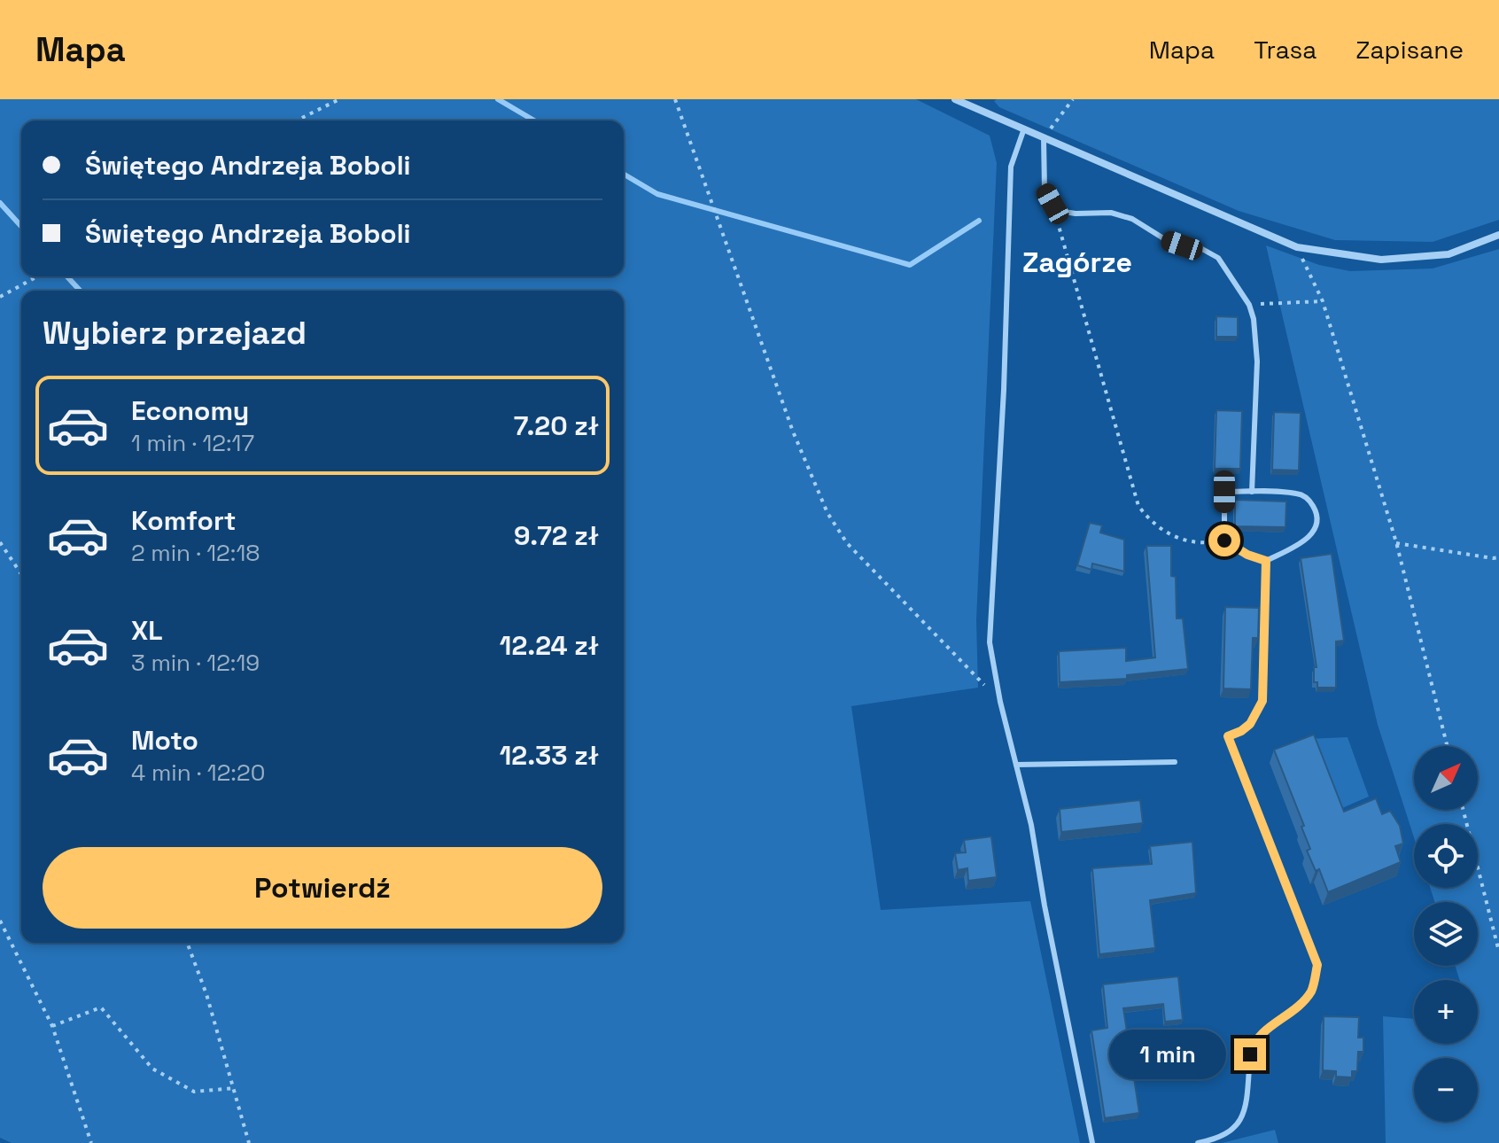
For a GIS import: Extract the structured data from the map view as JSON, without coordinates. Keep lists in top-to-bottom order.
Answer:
{
  "districts": ["Zagórze"],
  "north": "top right",
  "page": {
    "header": "Mapa",
    "nav": ["Mapa", "Trasa", "Zapisane"],
    "banner": ["Świętego Andrzeja Boboli", "Świętego Andrzeja Boboli"],
    "heading": "Wybierz przejazd",
    "list": [
      {
        "name": "Economy",
        "note": "1 min · 12:17",
        "value": "7.20 zł"
      },
      {
        "name": "Komfort",
        "note": "2 min · 12:18",
        "value": "9.72 zł"
      },
      {
        "name": "XL",
        "note": "3 min · 12:19",
        "value": "12.24 zł"
      },
      {
        "name": "Moto",
        "note": "4 min · 12:20",
        "value": "12.33 zł"
      }
    ],
    "map_buttons": ["+", "−"],
    "buttons": "Potwierdź",
    "bubble": "1 min"
  }
}
